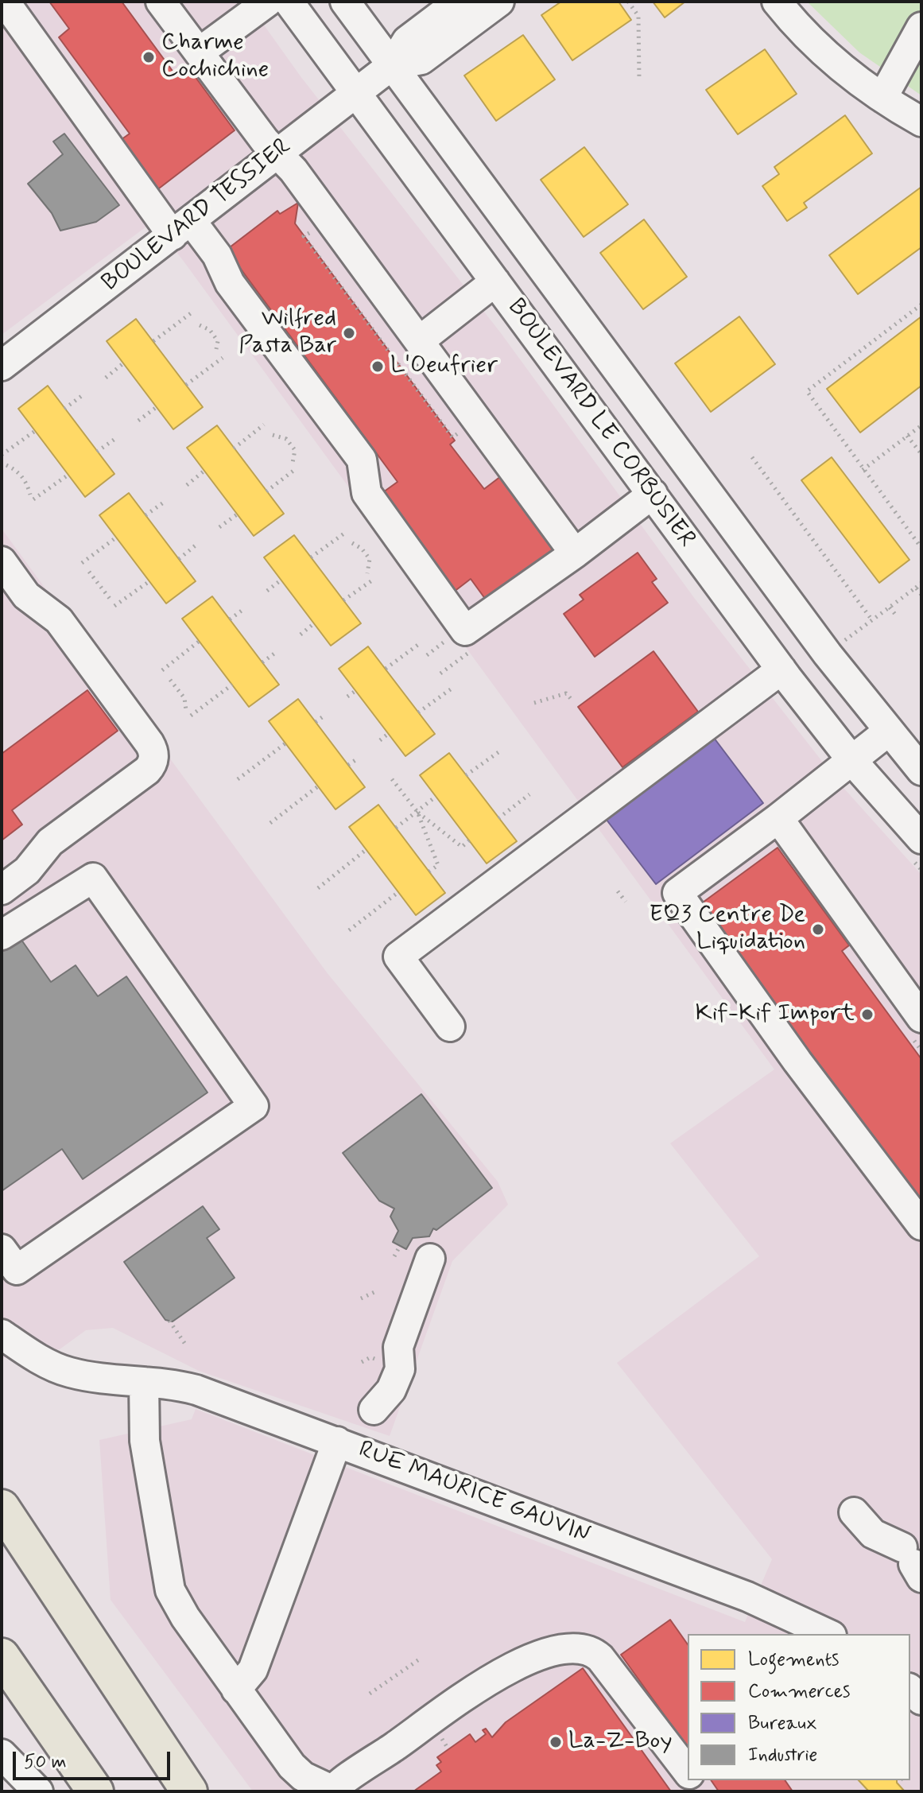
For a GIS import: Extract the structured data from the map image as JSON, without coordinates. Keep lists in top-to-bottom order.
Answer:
{
  "streets": {
    "street": ["BOULEVARD TESSIER", "BOULEVARD LE CORBUSIER", "RUE MAURICE GAUVIN"]
  },
  "crossings": [
    ["BOULEVARD TESSIER", "BOULEVARD LE CORBUSIER"]
  ],
  "places": [
    "Charme Cochichine",
    "Wilfred Pasta Bar",
    "L'Oeufrier",
    "EQ3 Centre De Liquidation",
    "Kif-Kif Import",
    "La-Z-Boy"
  ],
  "legend": [
    "Logements",
    "Commerces",
    "Bureaux",
    "Industrie"
  ],
  "scale_bar": "50 m"
}
